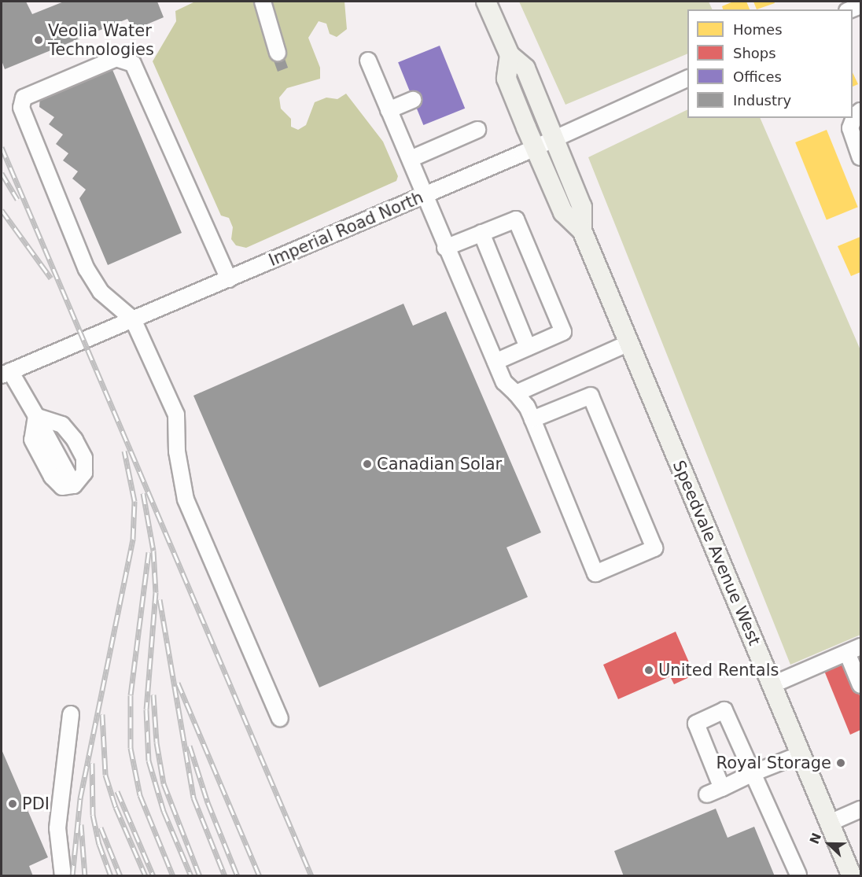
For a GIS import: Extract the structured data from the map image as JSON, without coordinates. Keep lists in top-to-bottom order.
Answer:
{
  "streets": {
    "main road": ["Speedvale Avenue West"],
    "street": ["Imperial Road North"]
  },
  "crossings": [
    ["Imperial Road North", "Speedvale Avenue West"]
  ],
  "places": [
    "Veolia Water Technologies",
    "Canadian Solar",
    "United Rentals",
    "Royal Storage",
    "PDI"
  ],
  "legend": [
    "Homes",
    "Shops",
    "Offices",
    "Industry"
  ],
  "north": "left"
}
